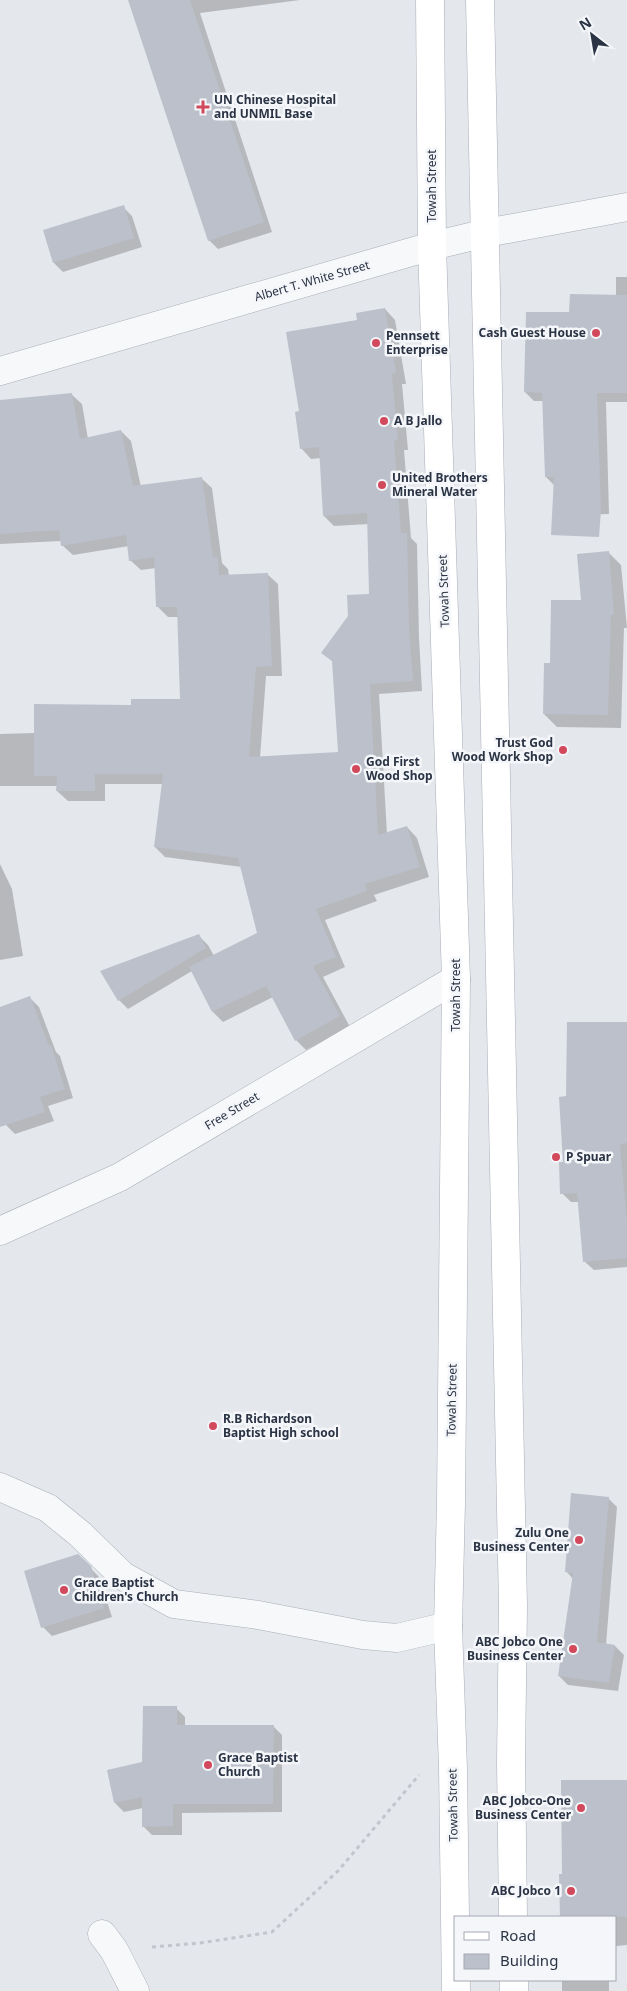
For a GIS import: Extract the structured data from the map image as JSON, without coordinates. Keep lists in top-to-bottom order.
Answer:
{
  "streets": {
    "street": ["Towah Street", "Albert T. White Street", "Free Street"]
  },
  "crossings": [
    ["Towah Street", "Albert T. White Street"],
    ["Towah Street", "Free Street"]
  ],
  "places": {
    "health": ["UN Chinese Hospital and UNMIL Base"],
    "other": [
      "Cash Guest House",
      "Pennsett Enterprise",
      "A B Jallo",
      "United Brothers Mineral Water",
      "Trust God Wood Work Shop",
      "God First Wood Shop",
      "P Spuar",
      "R.B Richardson Baptist High school",
      "Zulu One Business Center",
      "Grace Baptist Children's Church",
      "ABC Jobco One Business Center",
      "Grace Baptist Church",
      "ABC Jobco-One Business Center",
      "ABC Jobco 1"
    ]
  },
  "legend": ["Road", "Building"],
  "north": "top left"
}
